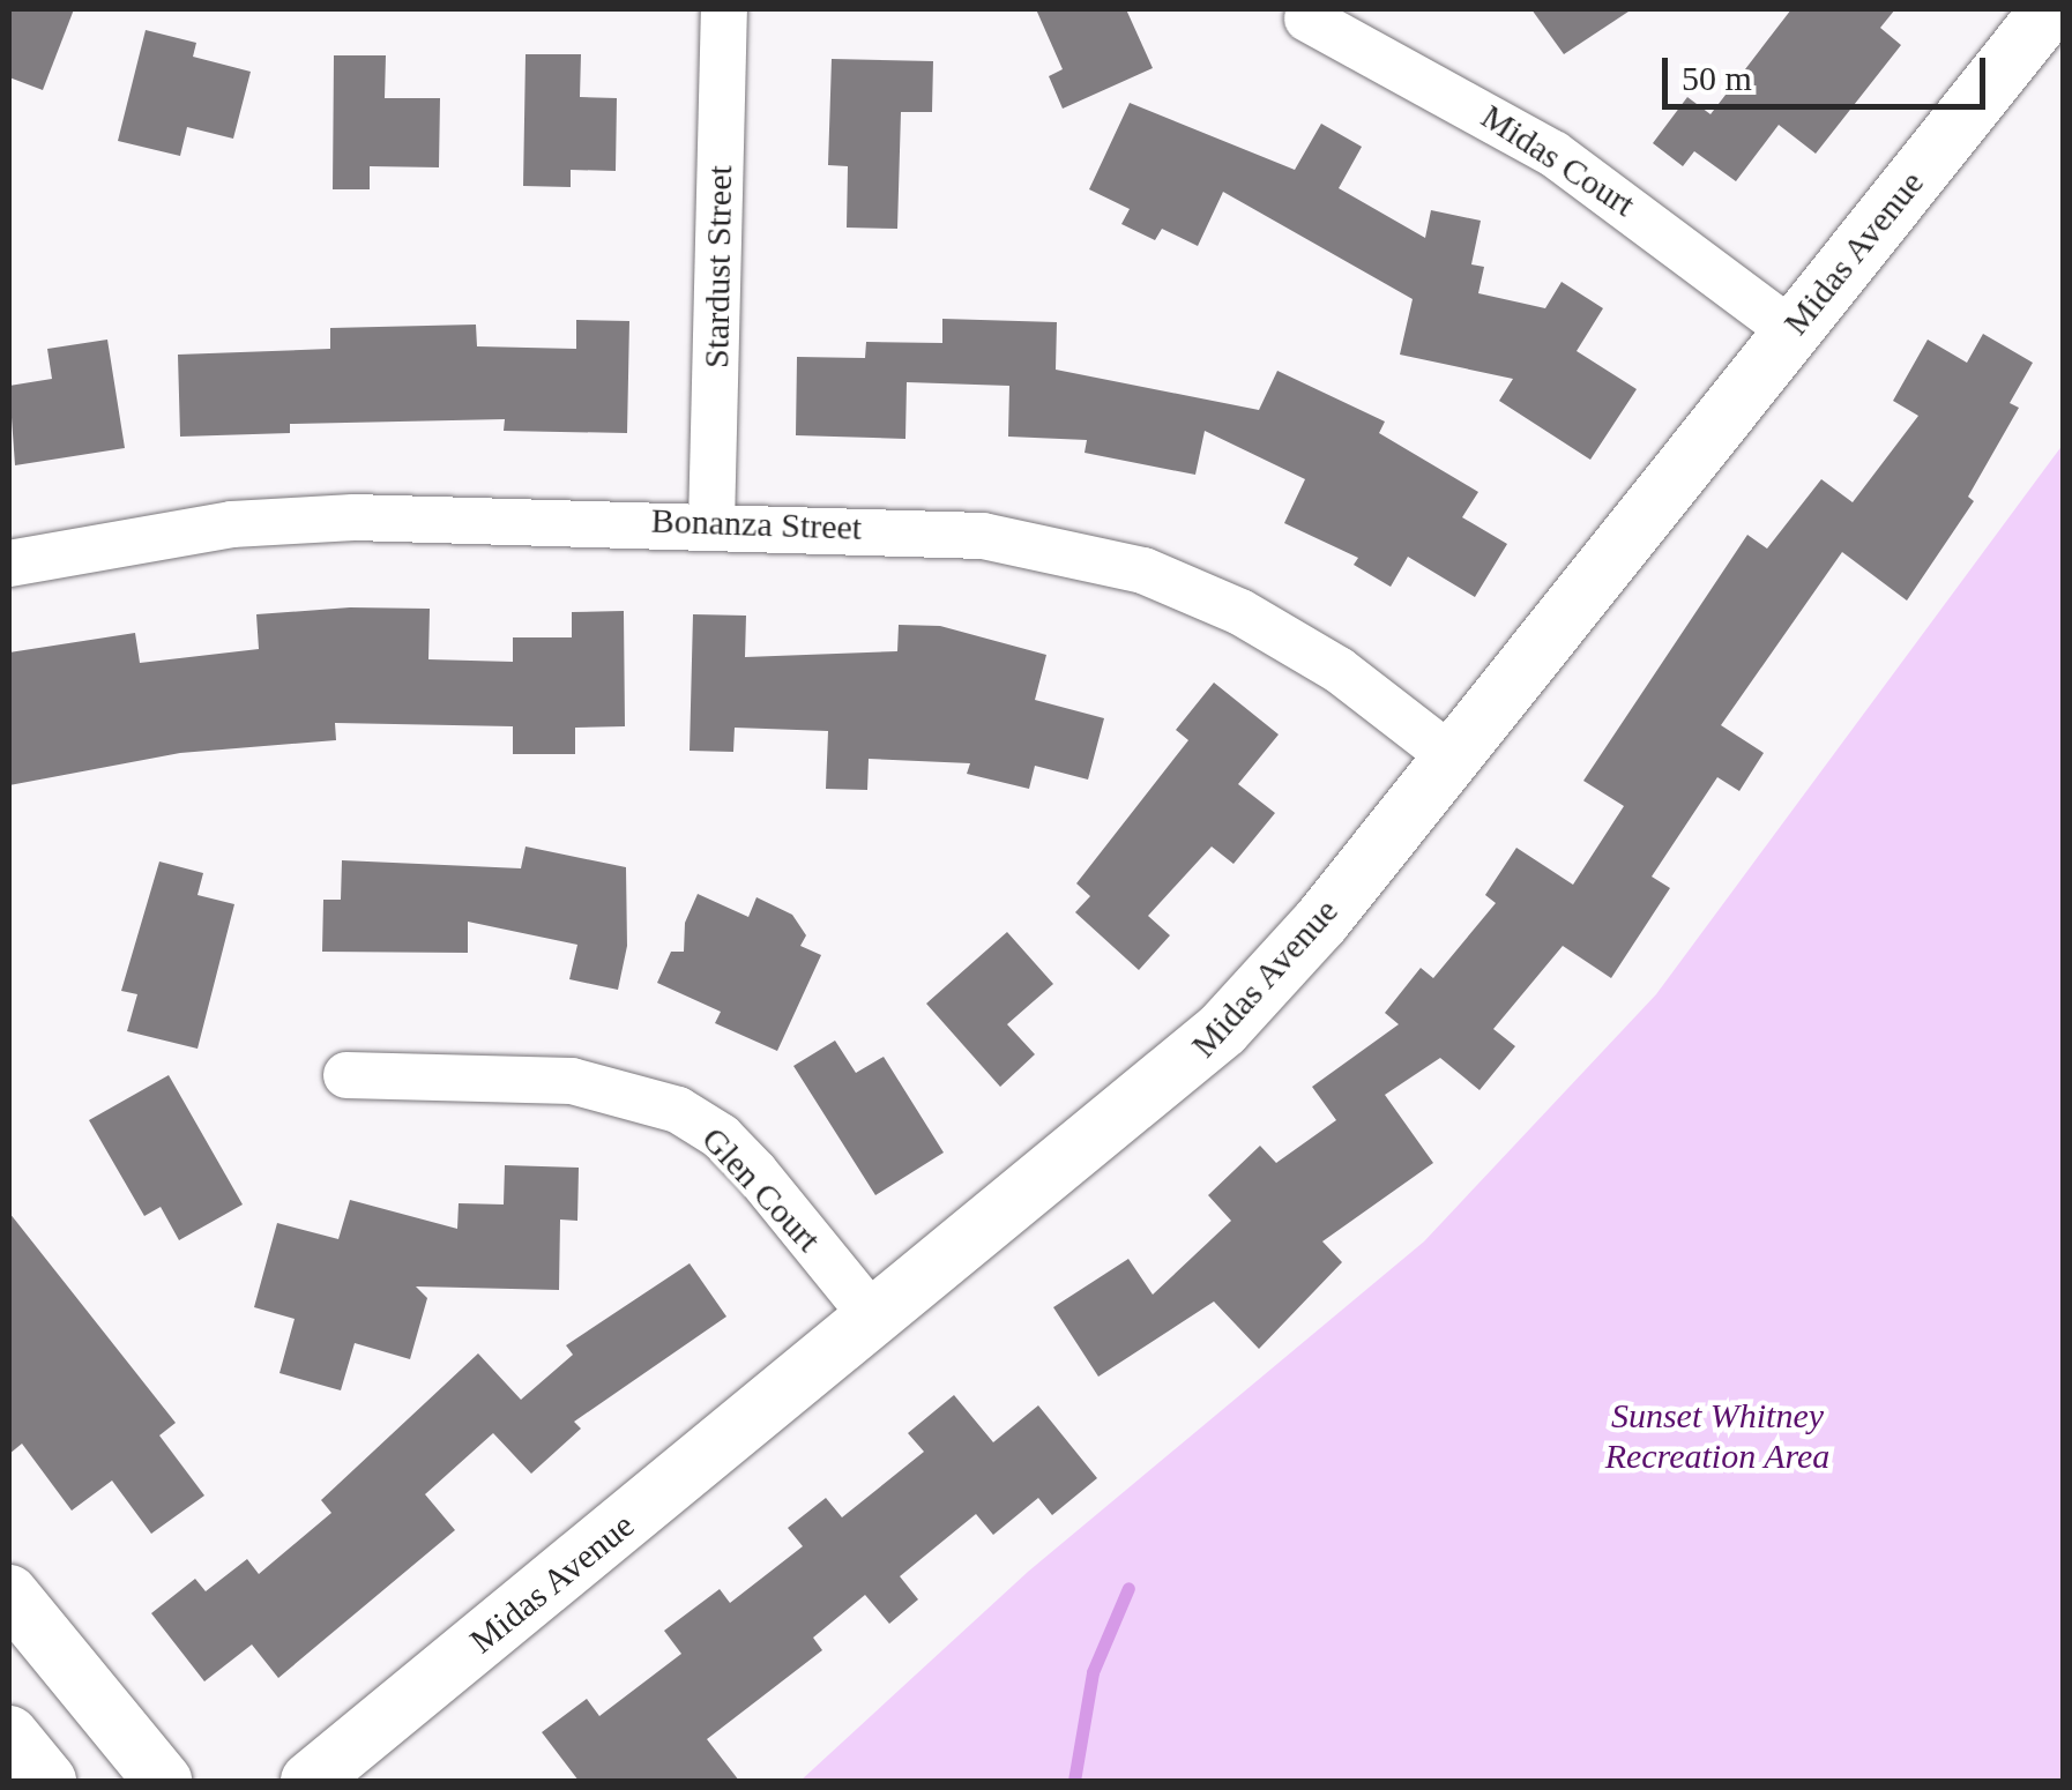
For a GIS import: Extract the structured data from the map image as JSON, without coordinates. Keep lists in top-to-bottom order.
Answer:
{
  "streets": {
    "street": [
      "Midas Court",
      "Midas Avenue",
      "Stardust Street",
      "Bonanza Street",
      "Glen Court"
    ]
  },
  "crossings": [
    ["Midas Court", "Midas Avenue"],
    ["Midas Avenue", "Bonanza Street"],
    ["Midas Avenue", "Glen Court"],
    ["Stardust Street", "Bonanza Street"]
  ],
  "parks": ["Sunset Whitney Recreation Area"],
  "scale_bar": "50 m"
}
